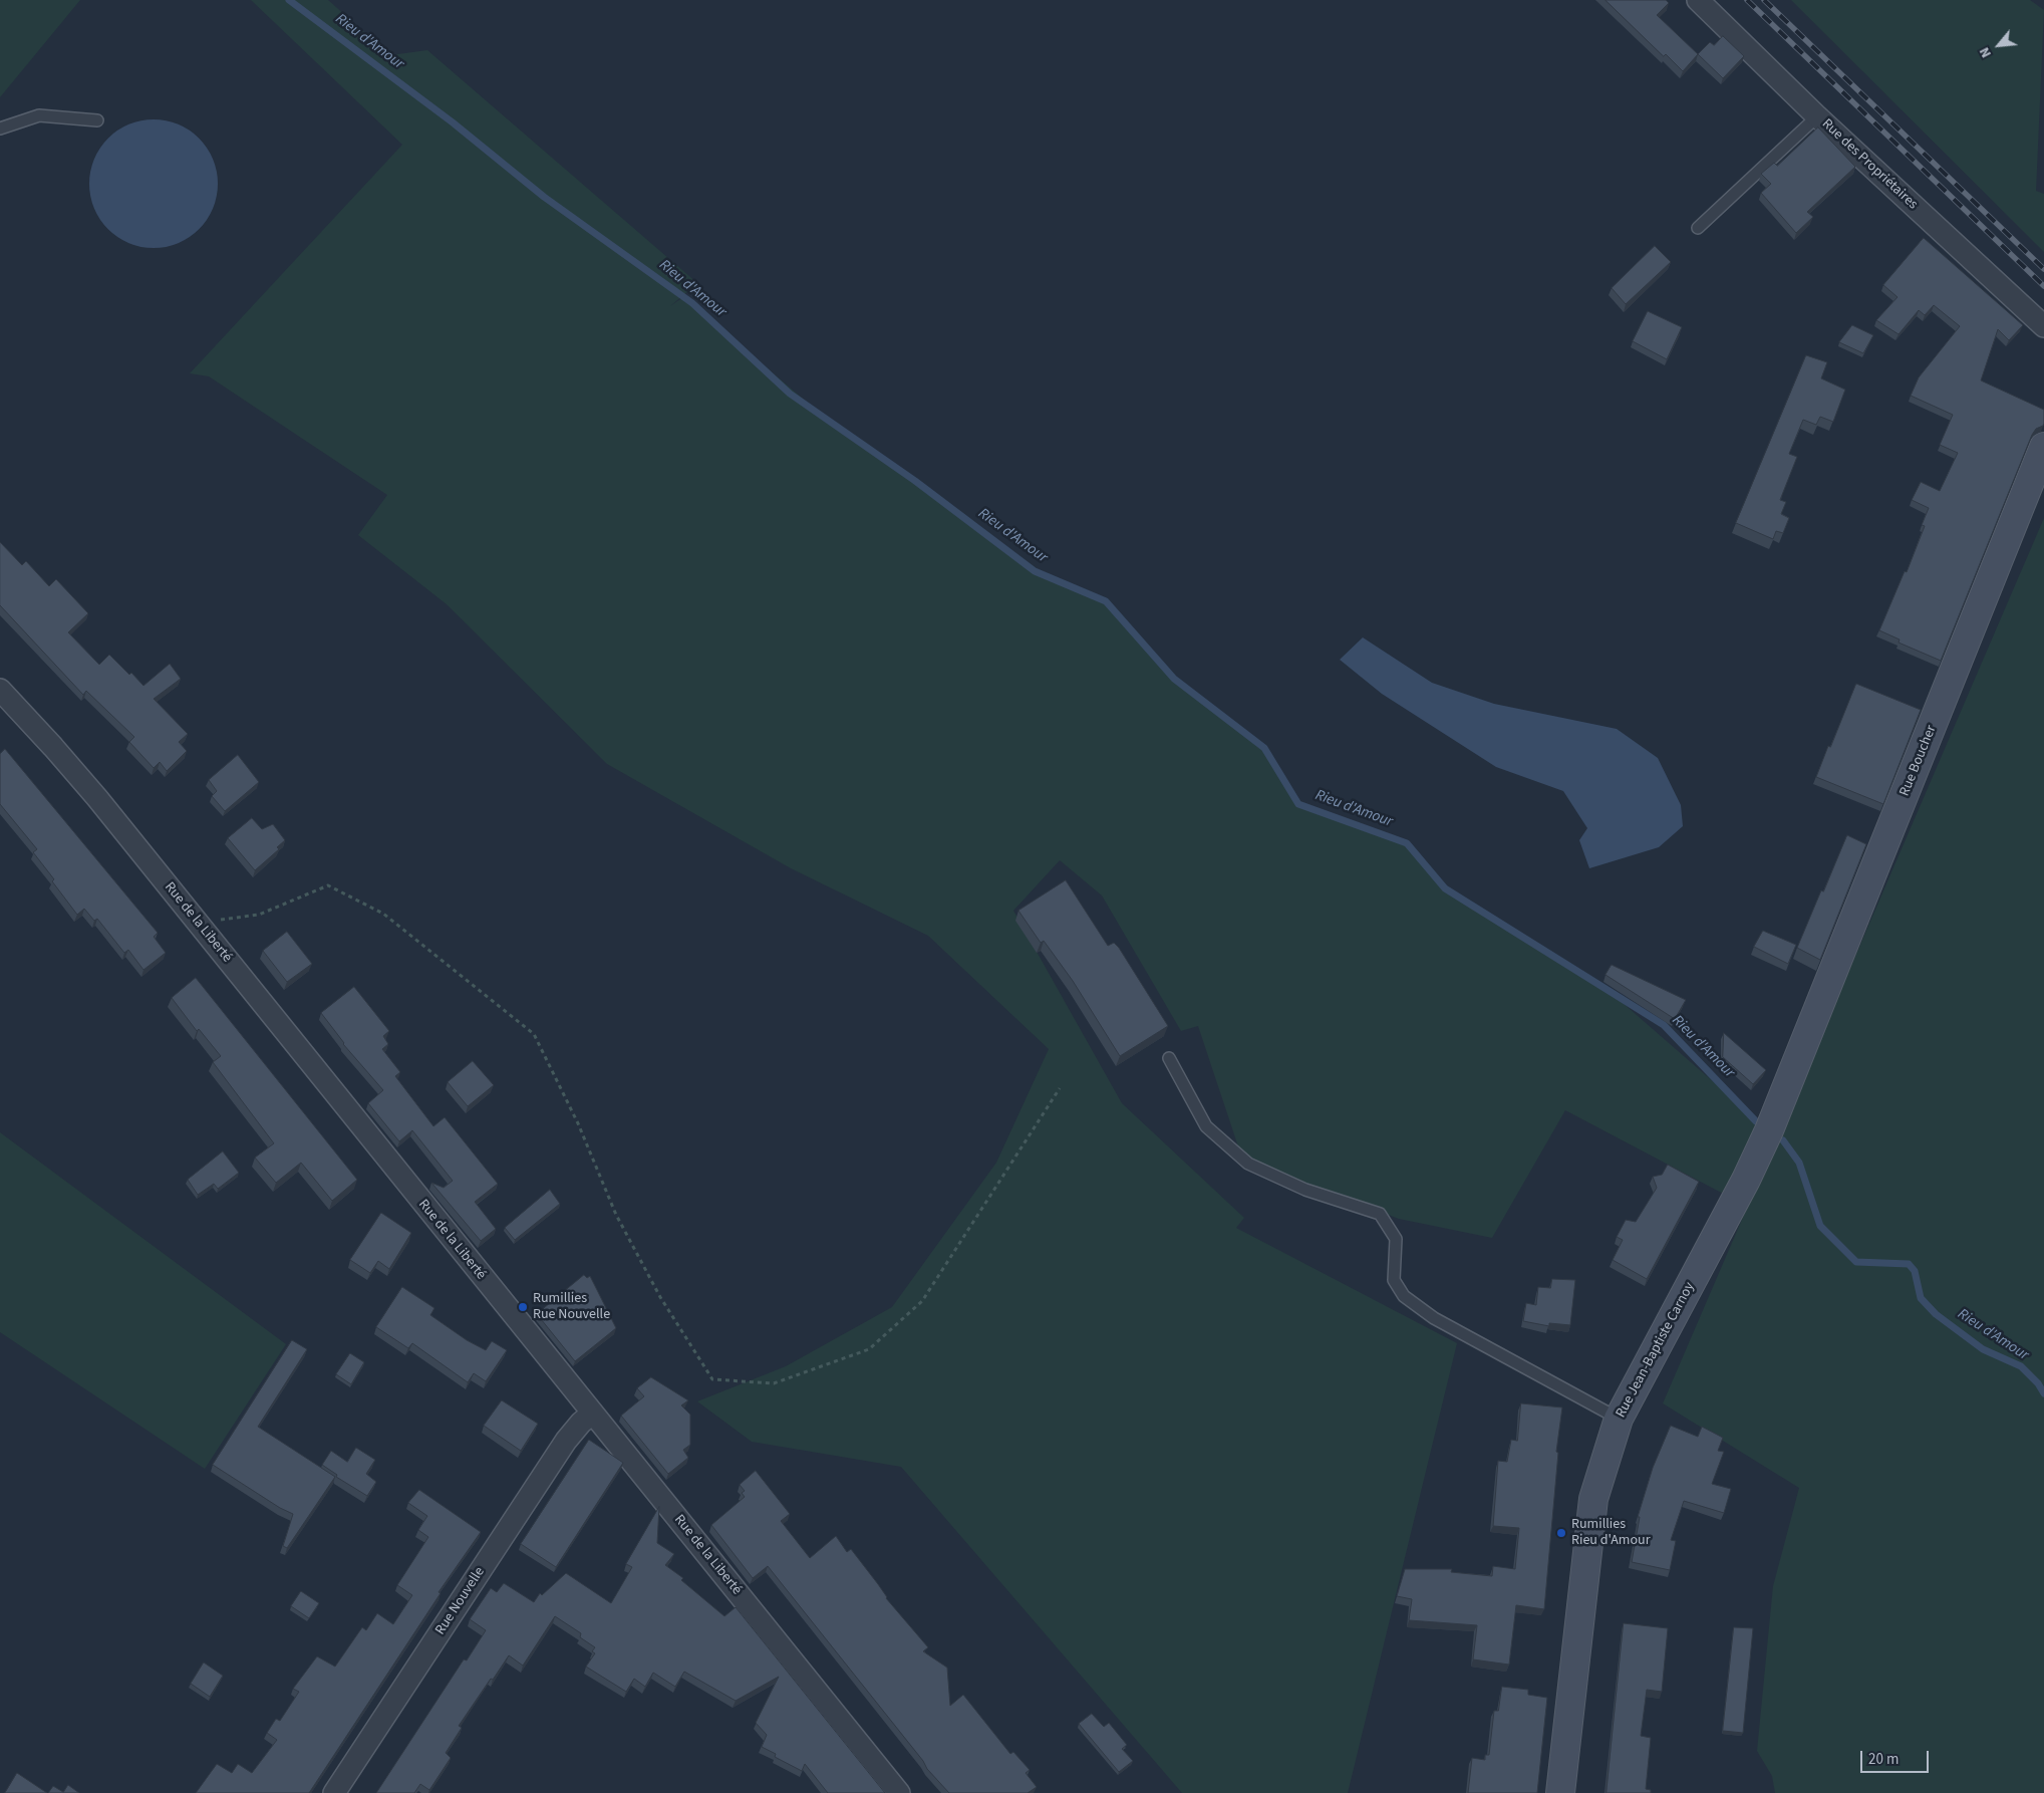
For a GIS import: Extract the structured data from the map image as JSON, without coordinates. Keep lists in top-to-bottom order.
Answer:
{
  "streets": {
    "street": [
      "Rue des Propriétaires",
      "Rue Boucher",
      "Rue de la Liberté",
      "Rue Jean-Baptiste Carnoy",
      "Rue Nouvelle"
    ]
  },
  "crossings": [
    ["Rue Boucher", "Rue Jean-Baptiste Carnoy"],
    ["Rue de la Liberté", "Rue Nouvelle"]
  ],
  "water": ["Rieu d'Amour"],
  "places": ["Rumillies Rue Nouvelle", "Rumillies Rieu d'Amour"],
  "scale_bar": "20 m",
  "north": "bottom left"
}
